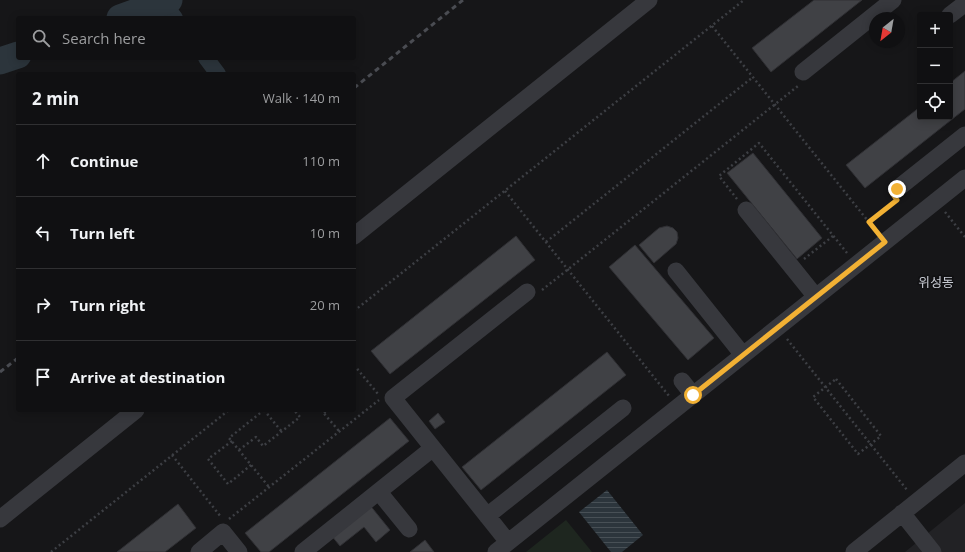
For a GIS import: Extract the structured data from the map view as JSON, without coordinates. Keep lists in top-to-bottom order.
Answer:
{
  "districts": ["위성동"],
  "north": "bottom left",
  "page": {
    "map_buttons": ["+", "−"],
    "search": "Search here",
    "heading": ["2 min", "Walk · 140 m"],
    "list": [
      ["Continue", "110 m"],
      ["Turn left", "10 m"],
      ["Turn right", "20 m"],
      "Arrive at destination"
    ]
  }
}
